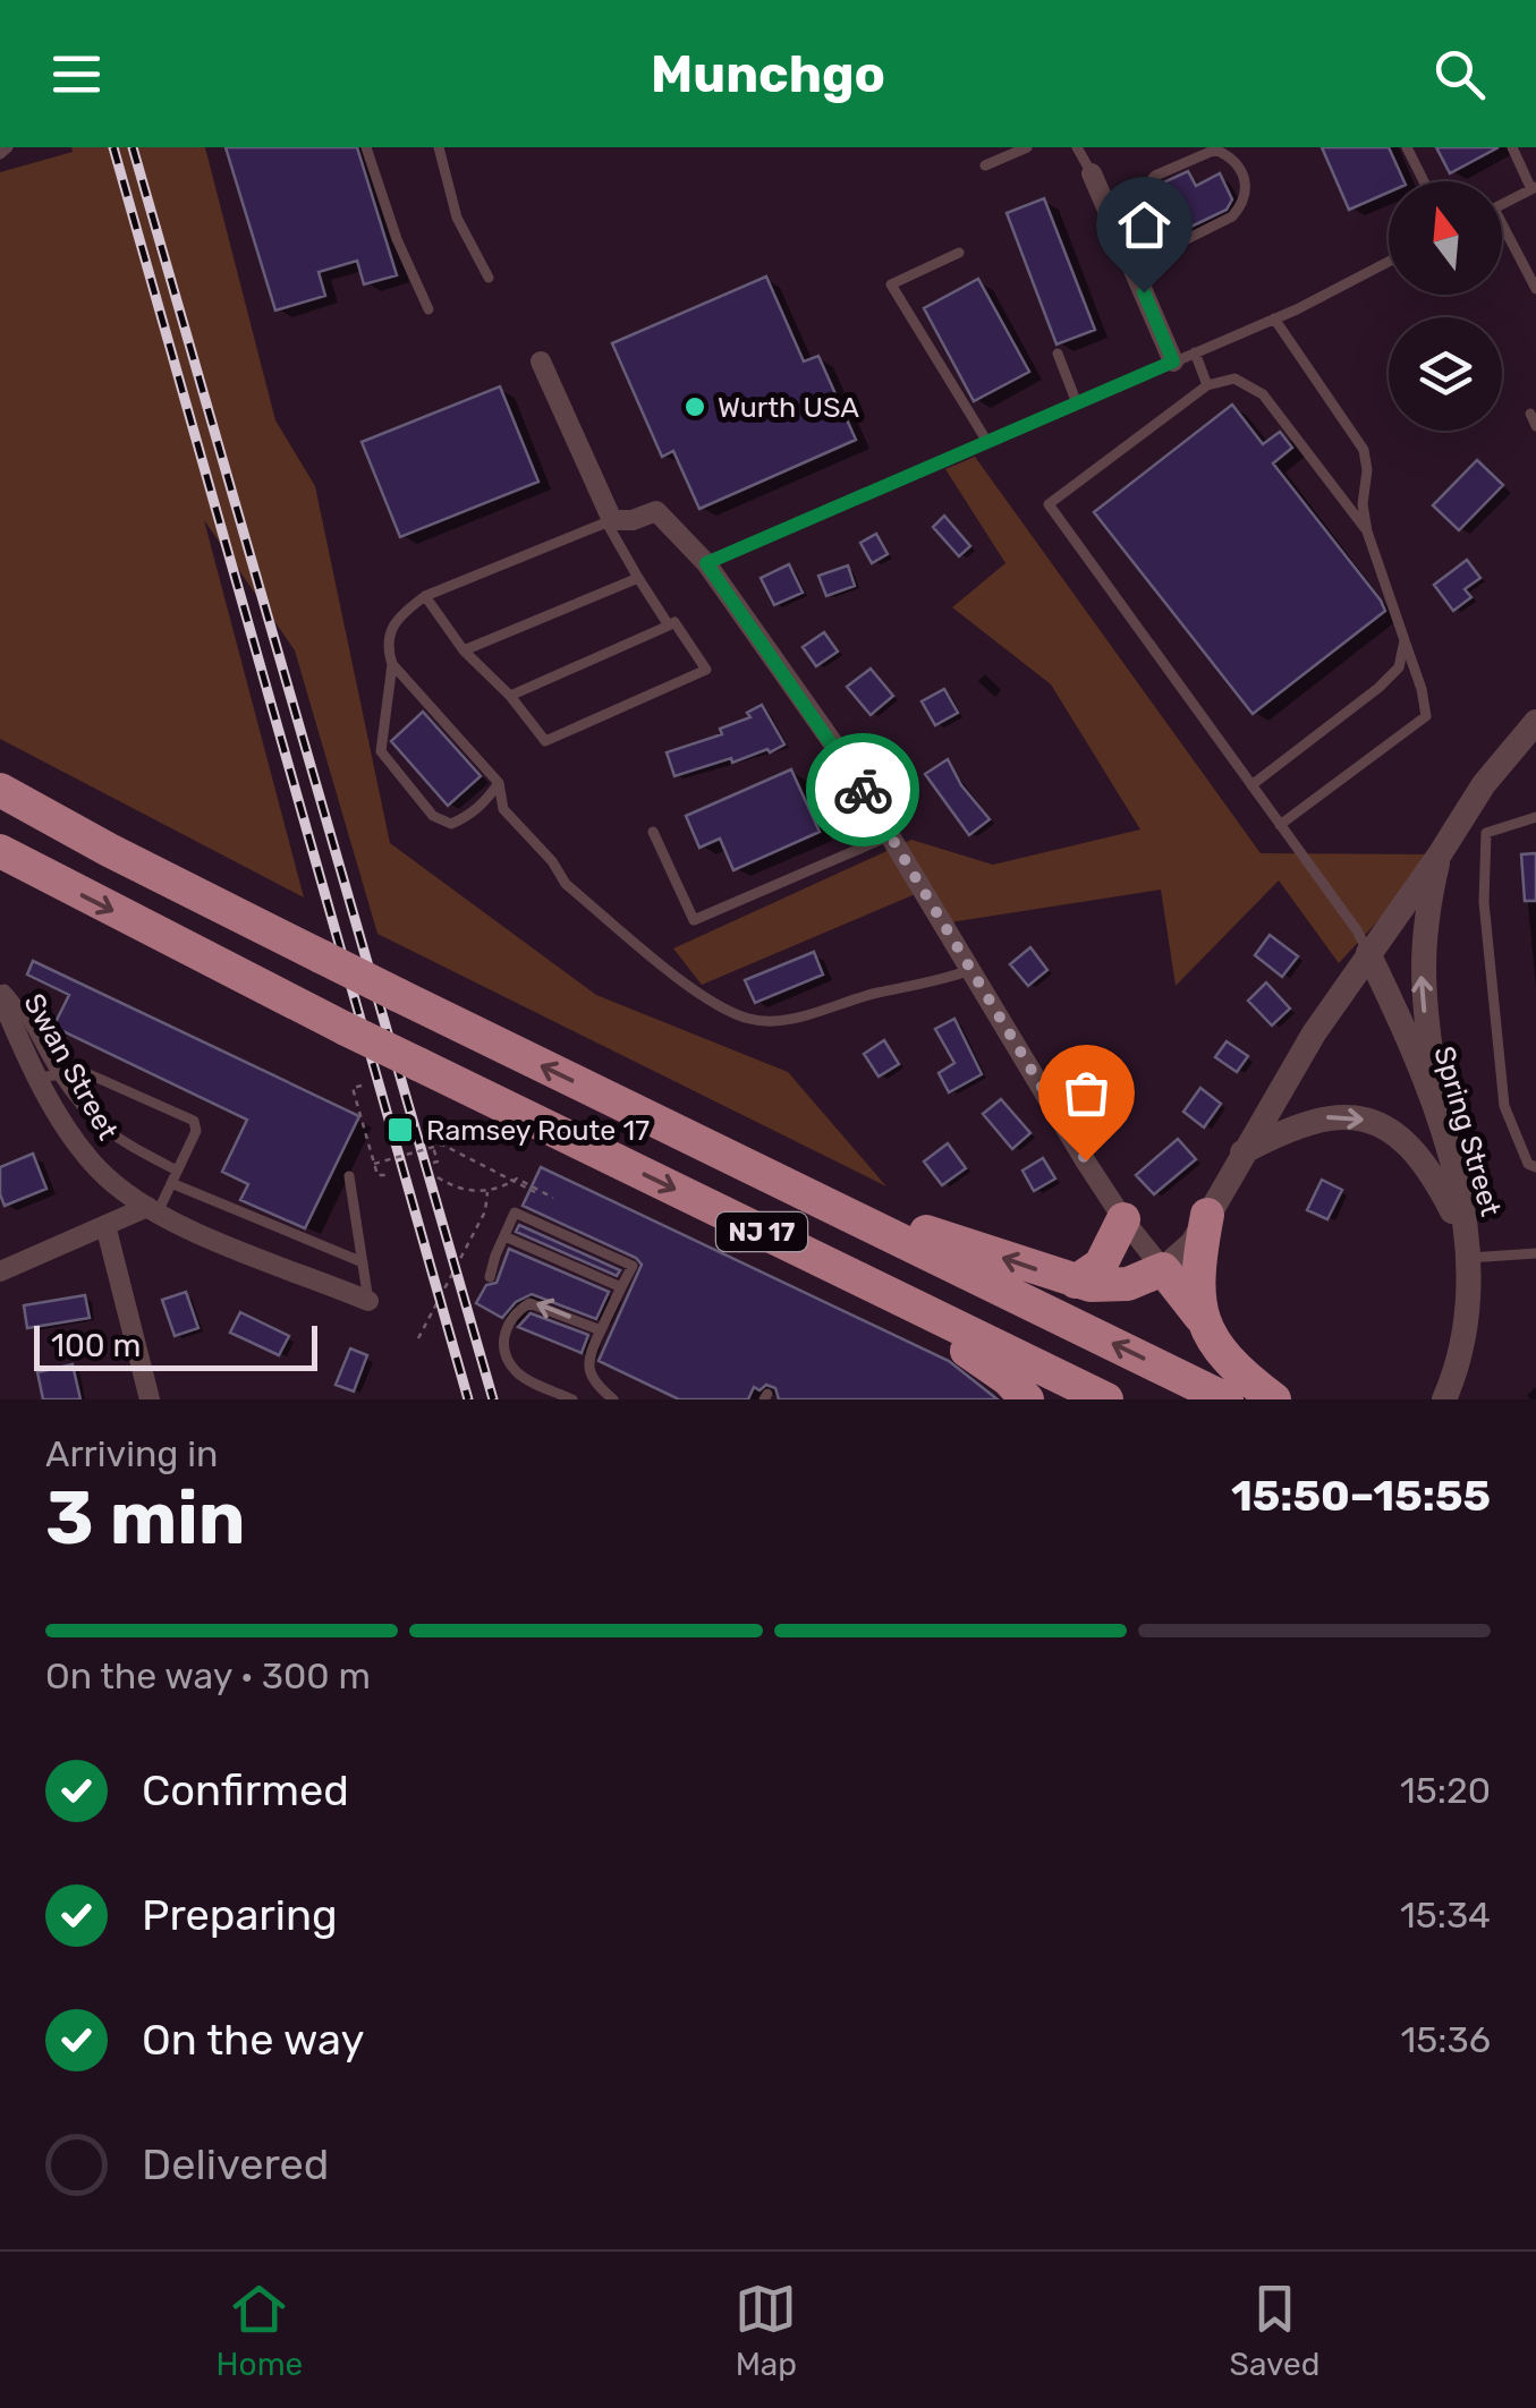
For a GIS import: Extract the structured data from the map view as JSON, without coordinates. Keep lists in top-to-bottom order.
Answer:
{
  "streets": {
    "highway": ["NJ 17"],
    "street": ["Swan Street", "Spring Street"]
  },
  "places": {
    "other": ["Wurth USA"],
    "transit": ["Ramsey Route 17"]
  },
  "scale_bar": "100 m",
  "north": "top",
  "page": {
    "header": "Munchgo",
    "scale": "100 m",
    "heading": ["3 min", "Arriving in", "15:50–15:55"],
    "bar": "On the way · 300 m",
    "list": [
      ["Confirmed", "15:20"],
      ["Preparing", "15:34"],
      ["On the way", "15:36"],
      "Delivered"
    ],
    "tabs": ["Home", "Map", "Saved"]
  }
}
